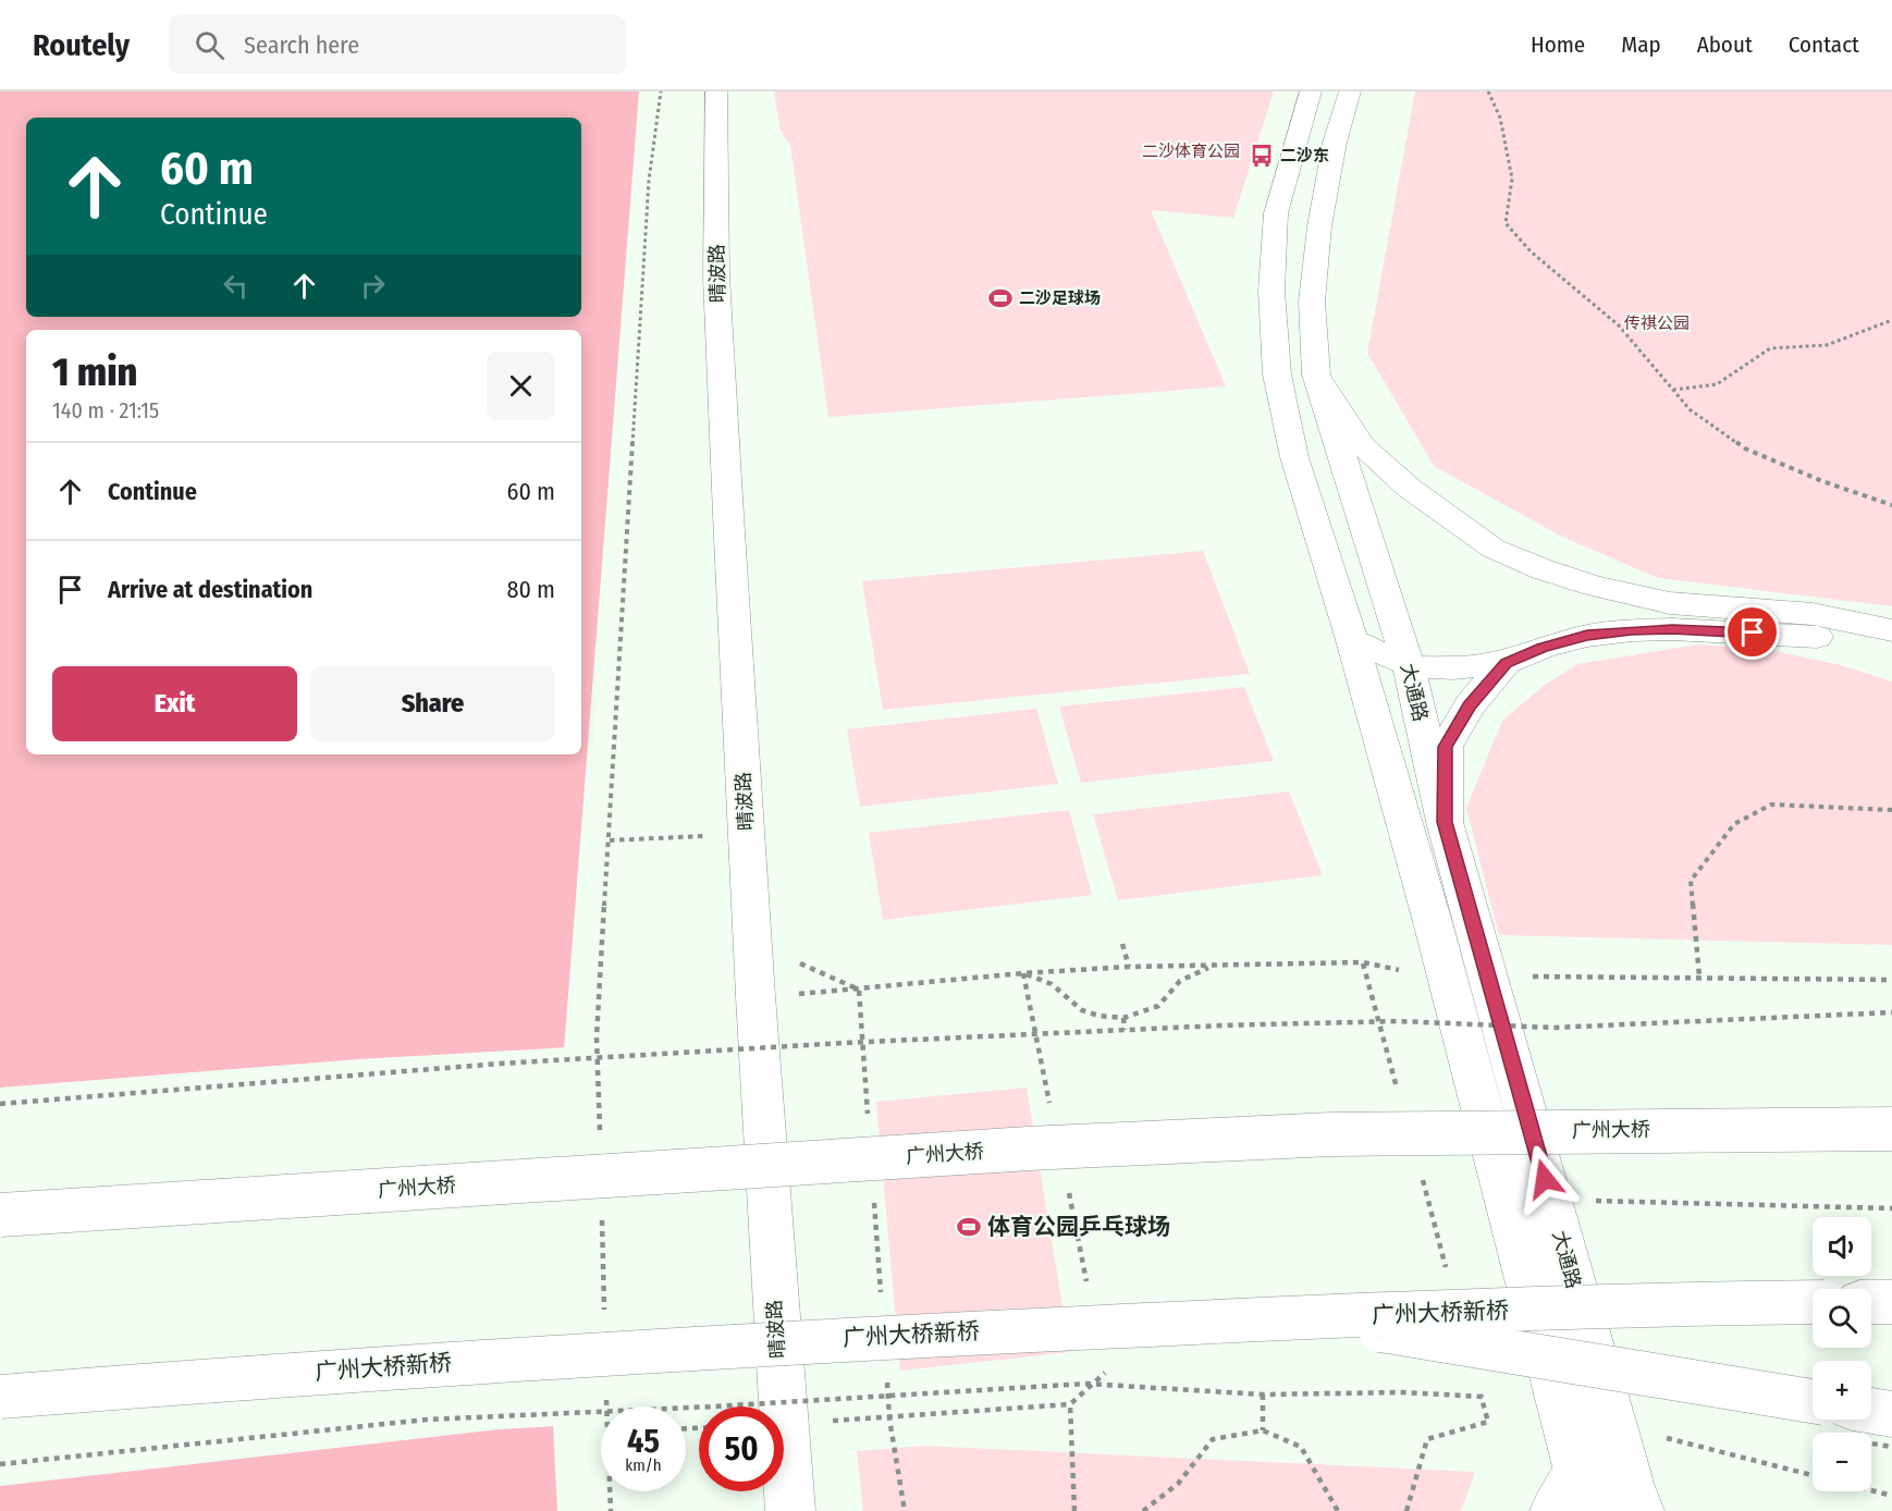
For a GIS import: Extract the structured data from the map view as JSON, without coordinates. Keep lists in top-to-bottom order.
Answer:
{
  "streets": {
    "main road": [
      "晴波路",
      "大通路",
      "广州大桥",
      "广州大桥新桥"
    ]
  },
  "parks": ["二沙体育公园", "传祺公园"],
  "places": {
    "bus stop": ["二沙东"],
    "sports": ["二沙足球场", "体育公园乒乓球场"]
  },
  "page": {
    "header": "Routely",
    "search": "Search here",
    "nav": [
      "Home",
      "Map",
      "About",
      "Contact"
    ],
    "turn": ["60 m", "Continue"],
    "heading": ["1 min", "140 m · 21:15"],
    "list": [
      {
        "name": "Continue",
        "value": "60 m"
      },
      {
        "name": "Arrive at destination",
        "value": "80 m"
      }
    ],
    "buttons": ["Exit", "Share"],
    "map_buttons": ["+", "−"],
    "speed": "45 km/h",
    "limit": "50"
  }
}
